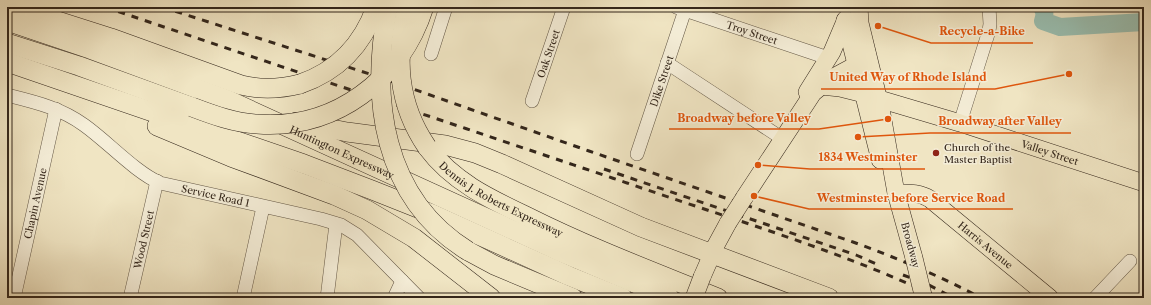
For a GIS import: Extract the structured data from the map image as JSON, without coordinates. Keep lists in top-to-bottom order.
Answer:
{
  "streets": {
    "highway": ["Huntington Expressway", "Dennis J. Roberts Expressway"],
    "main road": ["Valley Street", "Broadway", "Harris Avenue"],
    "street": [
      "Troy Street",
      "Oak Street",
      "Dike Street",
      "Service Road 1",
      "Chapin Avenue",
      "Wood Street"
    ]
  },
  "crossings": [
    ["Troy Street", "Dike Street"],
    ["Valley Street", "Broadway"],
    ["Service Road 1", "Chapin Avenue"],
    ["Service Road 1", "Wood Street"],
    ["Broadway", "Harris Avenue"]
  ],
  "places": [
    "Recycle-a-Bike",
    "United Way of Rhode Island",
    "Broadway before Valley",
    "Broadway after Valley",
    "Church of the Master Baptist",
    "1834 Westminster",
    "Westminster before Service Road"
  ]
}
